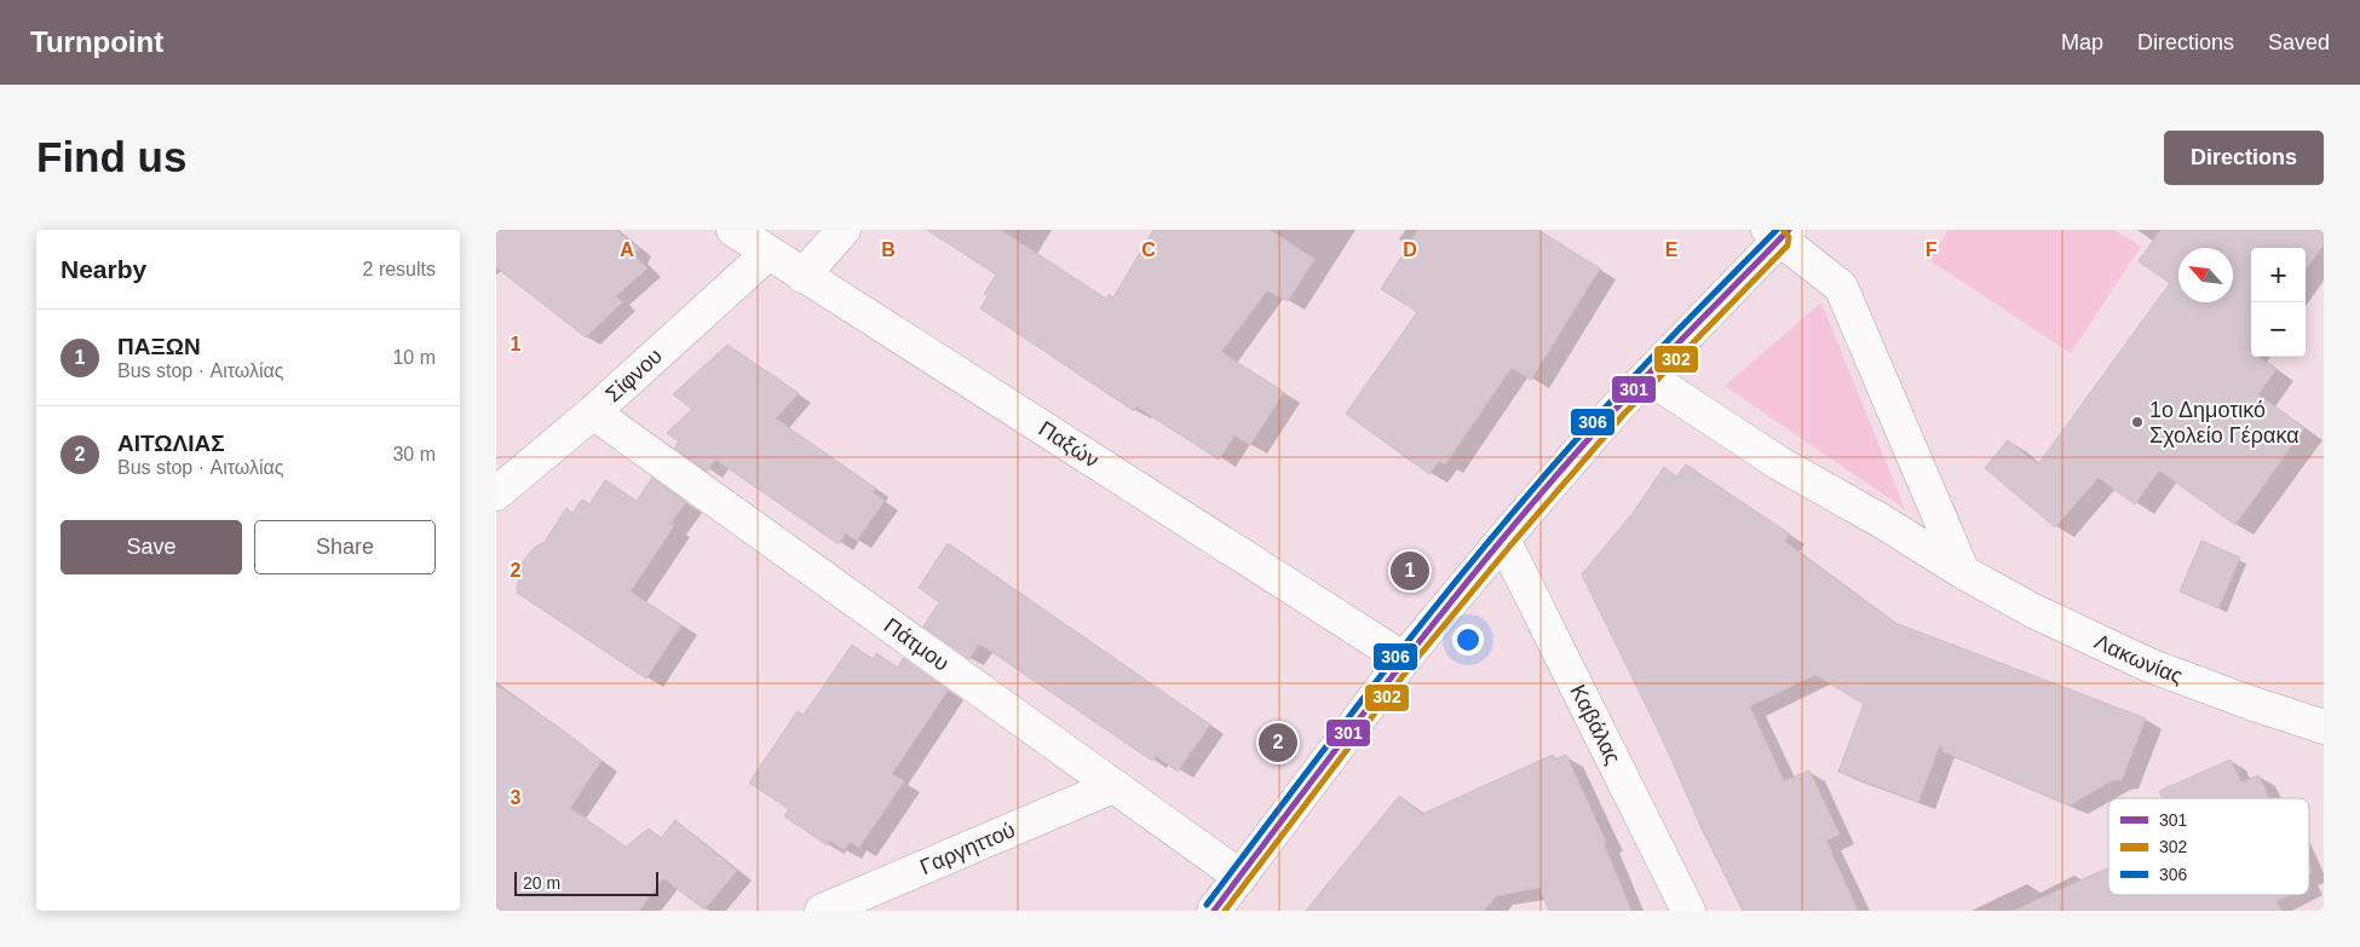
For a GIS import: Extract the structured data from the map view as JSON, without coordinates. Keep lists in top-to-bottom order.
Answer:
{
  "streets": {
    "street": [
      "Σίφνου",
      "Παξών",
      "Πάτμου",
      "Λακωνίας",
      "Καβάλας",
      "Γαργηττού"
    ]
  },
  "crossings": [
    ["Σίφνου", "Παξών"],
    ["Σίφνου", "Πάτμου"],
    ["Πάτμου", "Γαργηττού"]
  ],
  "places": ["1ο Δημοτικό Σχολείο Γέρακα"],
  "lines": ["transit line 301", "transit line 302", "transit line 306"],
  "legend": ["301", "302", "306"],
  "scale_bar": "20 m",
  "north": "top left",
  "page": {
    "header": "Turnpoint",
    "nav": ["Map", "Directions", "Saved"],
    "buttons": [
      "Directions",
      ["Save", "Share"]
    ],
    "title": "Find us",
    "heading": ["Nearby", "2 results"],
    "map_buttons": ["+", "−"],
    "list": [
      {
        "mark": "1",
        "name": "ΠΑΞΩΝ",
        "note": "Bus stop · Αιτωλίας",
        "value": "10 m"
      },
      {
        "mark": "2",
        "name": "ΑΙΤΩΛΙΑΣ",
        "note": "Bus stop · Αιτωλίας",
        "value": "30 m"
      }
    ],
    "pins": ["1", "2"],
    "scale": "20 m"
  },
  "grid": {
    "columns": [
      "A",
      "B",
      "C",
      "D",
      "E",
      "F"
    ],
    "rows": ["1", "2", "3"]
  }
}
